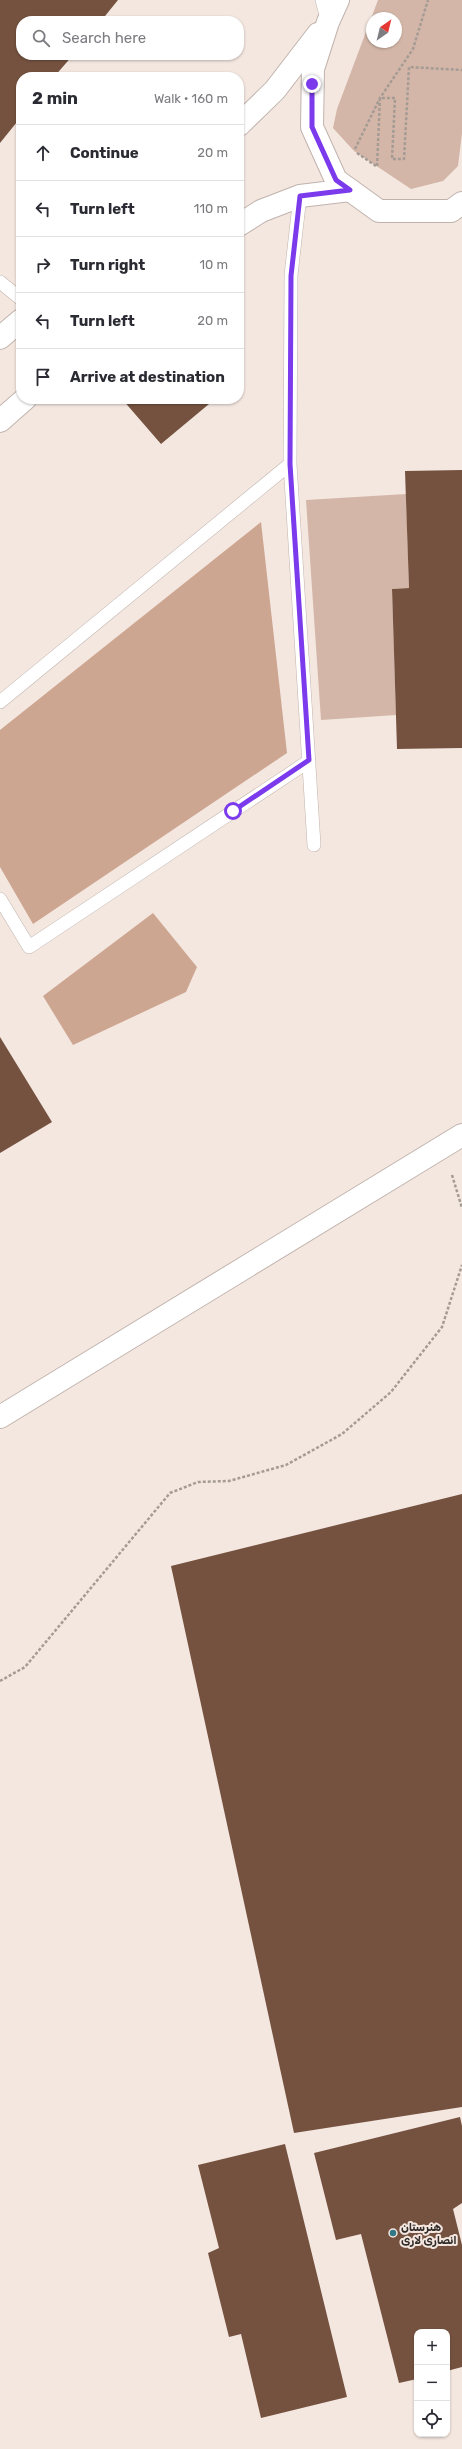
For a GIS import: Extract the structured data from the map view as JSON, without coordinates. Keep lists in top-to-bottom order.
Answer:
{
  "places": ["هنرستان انصاری لاری"],
  "north": "top right",
  "page": {
    "search": "Search here",
    "heading": ["2 min", "Walk · 160 m"],
    "list": [
      ["Continue", "20 m"],
      ["Turn left", "110 m"],
      ["Turn right", "10 m"],
      ["Turn left", "20 m"],
      "Arrive at destination"
    ],
    "map_buttons": ["+", "−"]
  }
}
